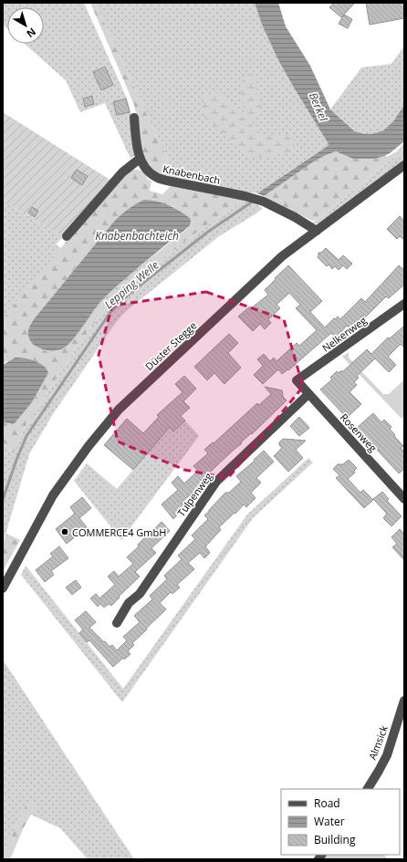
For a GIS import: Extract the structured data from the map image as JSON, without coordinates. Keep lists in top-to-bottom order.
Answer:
{
  "streets": {
    "street": [
      "Knabenbach",
      "Nelkenweg",
      "Düster Stegge",
      "Rosenweg",
      "Tulpenweg",
      "Almsick"
    ]
  },
  "crossings": [
    ["Knabenbach", "Düster Stegge"],
    ["Nelkenweg", "Rosenweg"],
    ["Rosenweg", "Tulpenweg"]
  ],
  "water": ["Berkel", "Knabenbachteich", "Lepping Welle"],
  "places": ["COMMERCE4 GmbH"],
  "legend": ["Road", "Water", "Building"],
  "north": "bottom right"
}
